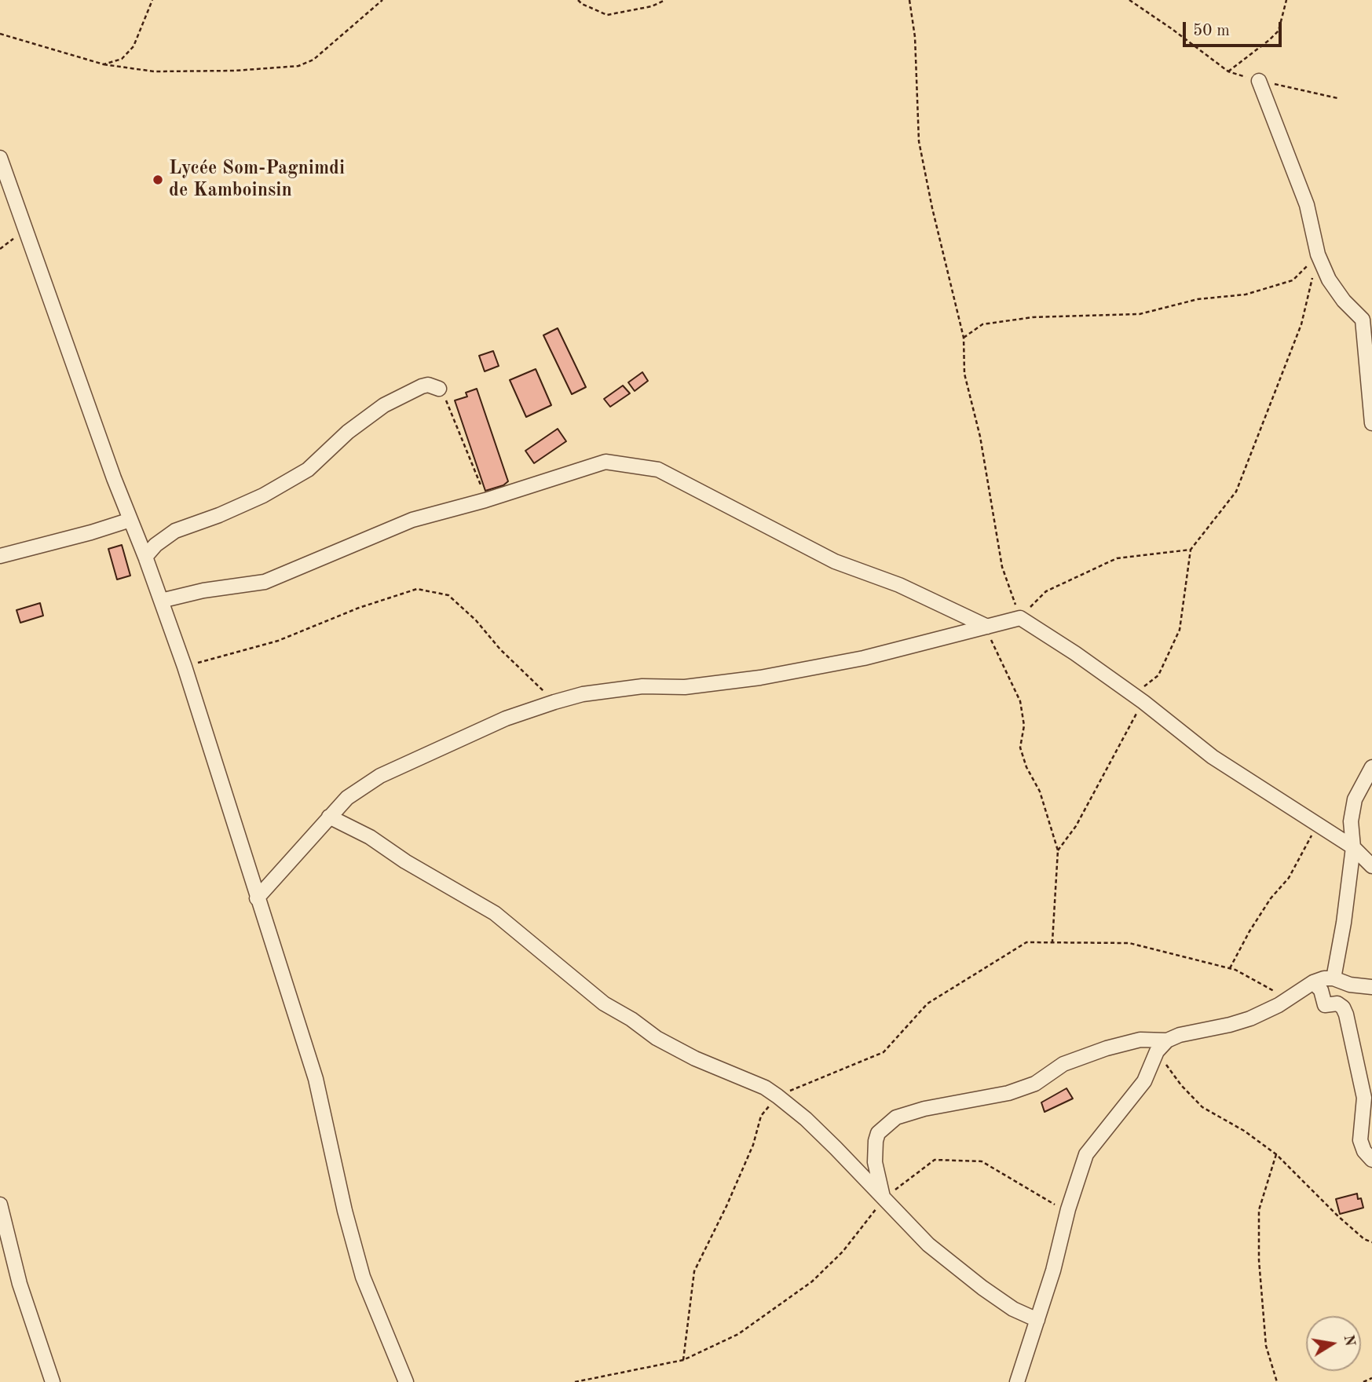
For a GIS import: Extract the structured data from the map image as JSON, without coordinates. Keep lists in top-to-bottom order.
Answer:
{
  "places": ["Lycée Som-Pagnimdi de Kamboinsin"],
  "scale_bar": "50 m",
  "north": "right"
}
